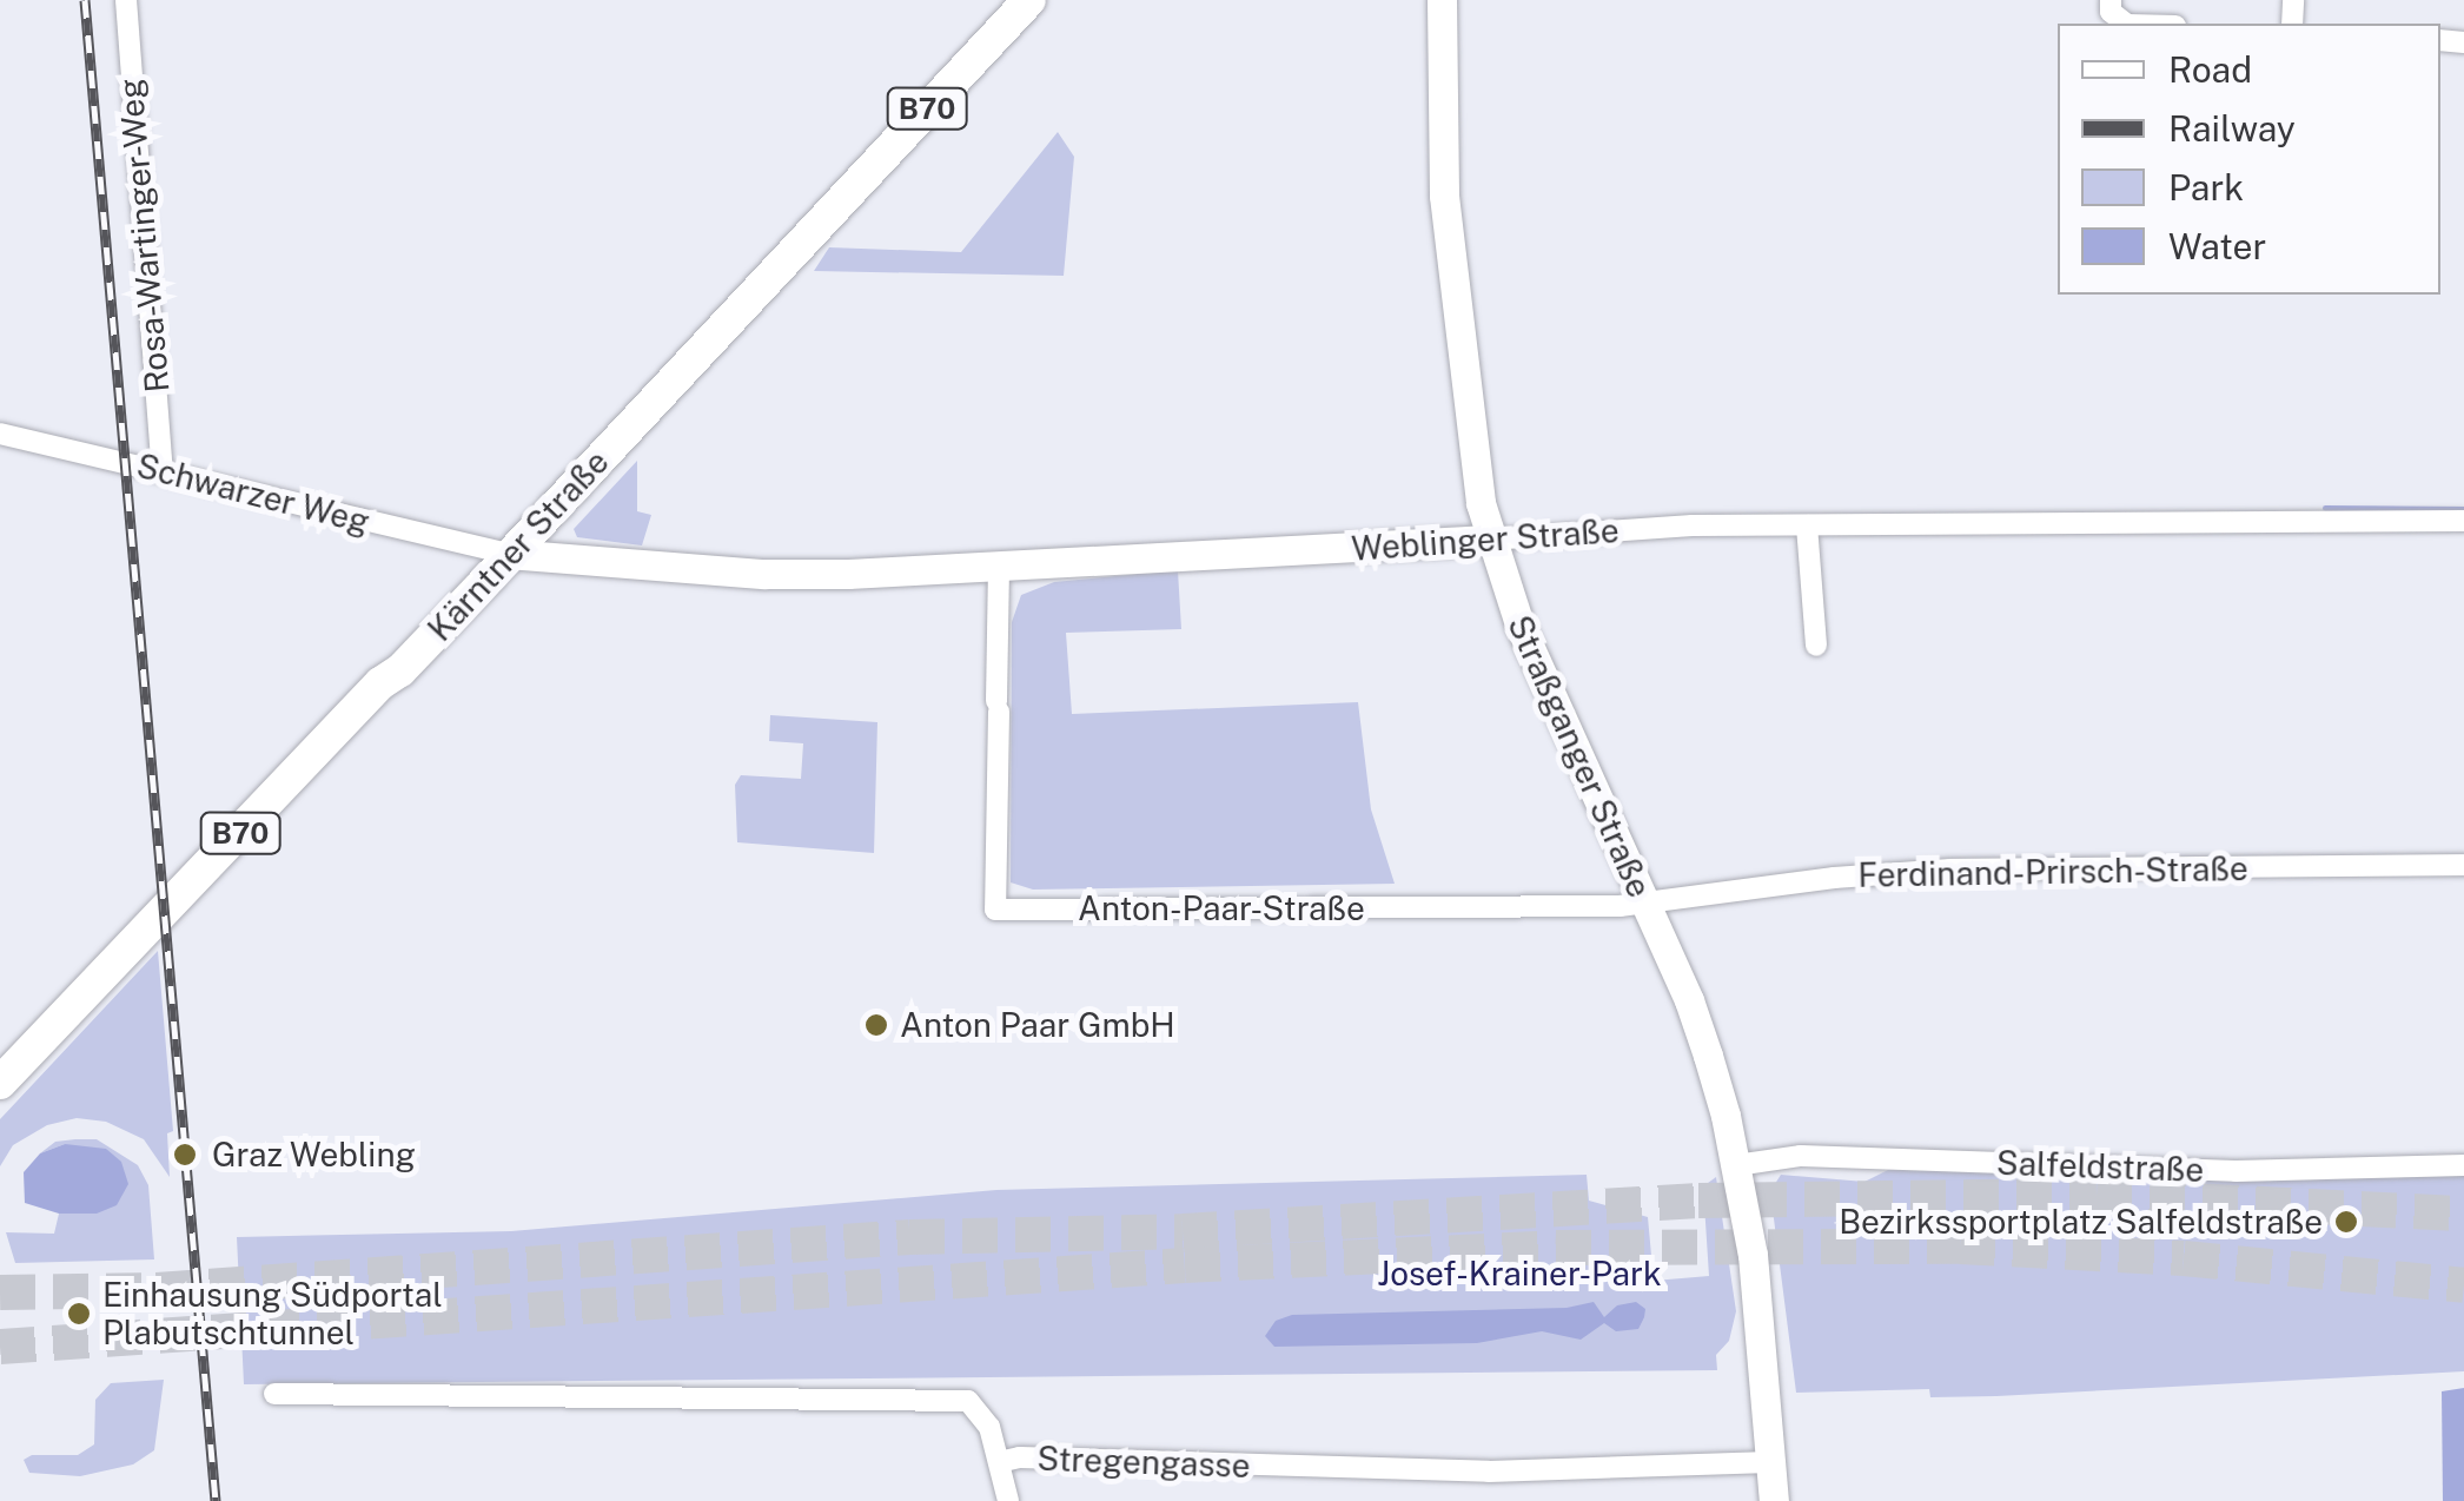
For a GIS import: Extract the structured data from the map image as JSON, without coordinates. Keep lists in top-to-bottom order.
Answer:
{
  "streets": {
    "main road": ["B70", "Kärntner Straße"],
    "street": [
      "Rosa-Wartinger-Weg",
      "Schwarzer Weg",
      "Weblinger Straße",
      "Straßganger Straße",
      "Ferdinand-Prirsch-Straße",
      "Anton-Paar-Straße",
      "Salfeldstraße",
      "Stregengasse"
    ]
  },
  "crossings": [
    ["Rosa-Wartinger-Weg", "Schwarzer Weg"],
    ["Schwarzer Weg", "Weblinger Straße"],
    ["Schwarzer Weg", "Kärntner Straße"],
    ["Weblinger Straße", "Kärntner Straße"],
    ["Weblinger Straße", "Straßganger Straße"],
    ["Weblinger Straße", "Anton-Paar-Straße"],
    ["Straßganger Straße", "Ferdinand-Prirsch-Straße"],
    ["Straßganger Straße", "Anton-Paar-Straße"],
    ["Straßganger Straße", "Salfeldstraße"],
    ["Straßganger Straße", "Stregengasse"],
    ["Ferdinand-Prirsch-Straße", "Anton-Paar-Straße"]
  ],
  "parks": ["Josef-Krainer-Park"],
  "places": [
    "Anton Paar GmbH",
    "Graz Webling",
    "Bezirkssportplatz Salfeldstraße",
    "Einhausung Südportal Plabutschtunnel"
  ],
  "legend": [
    "Road",
    "Railway",
    "Park",
    "Water"
  ]
}
